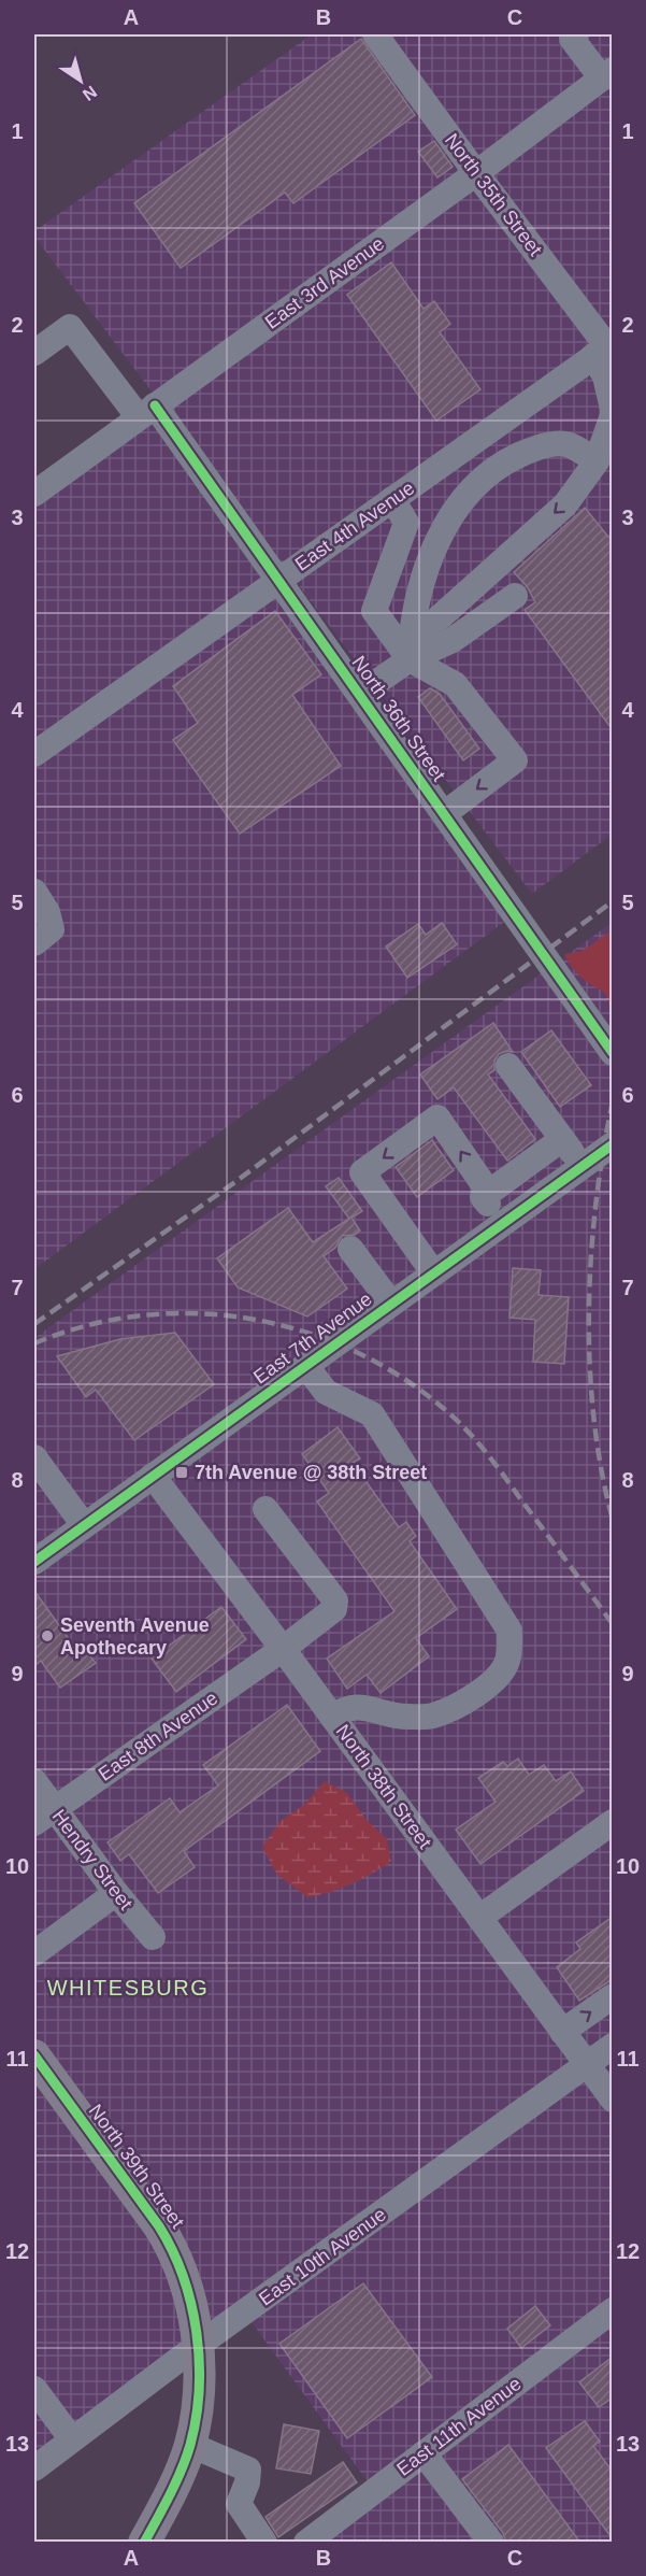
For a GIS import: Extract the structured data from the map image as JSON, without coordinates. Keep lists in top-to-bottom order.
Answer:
{
  "streets": {
    "main road": ["North 39th Street"],
    "street": [
      "North 35th Street",
      "East 3rd Avenue",
      "East 4th Avenue",
      "North 36th Street",
      "East 7th Avenue",
      "East 8th Avenue",
      "North 38th Street",
      "Hendry Street",
      "East 10th Avenue",
      "East 11th Avenue"
    ]
  },
  "crossings": [
    ["North 35th Street", "East 3rd Avenue"],
    ["North 35th Street", "East 4th Avenue"],
    ["East 3rd Avenue", "North 36th Street"],
    ["East 4th Avenue", "North 36th Street"],
    ["East 7th Avenue", "North 38th Street"],
    ["East 8th Avenue", "North 38th Street"],
    ["East 8th Avenue", "Hendry Street"],
    ["North 38th Street", "East 10th Avenue"],
    ["North 39th Street", "East 10th Avenue"]
  ],
  "districts": ["WHITESBURG"],
  "places": {
    "transit": ["7th Avenue @ 38th Street"],
    "other": ["Seventh Avenue Apothecary"]
  },
  "north": "bottom right",
  "grid": {
    "columns": ["A", "B", "C"],
    "rows": [
      "1",
      "2",
      "3",
      "4",
      "5",
      "6",
      "7",
      "8",
      "9",
      "10",
      "11",
      "12",
      "13"
    ]
  }
}
